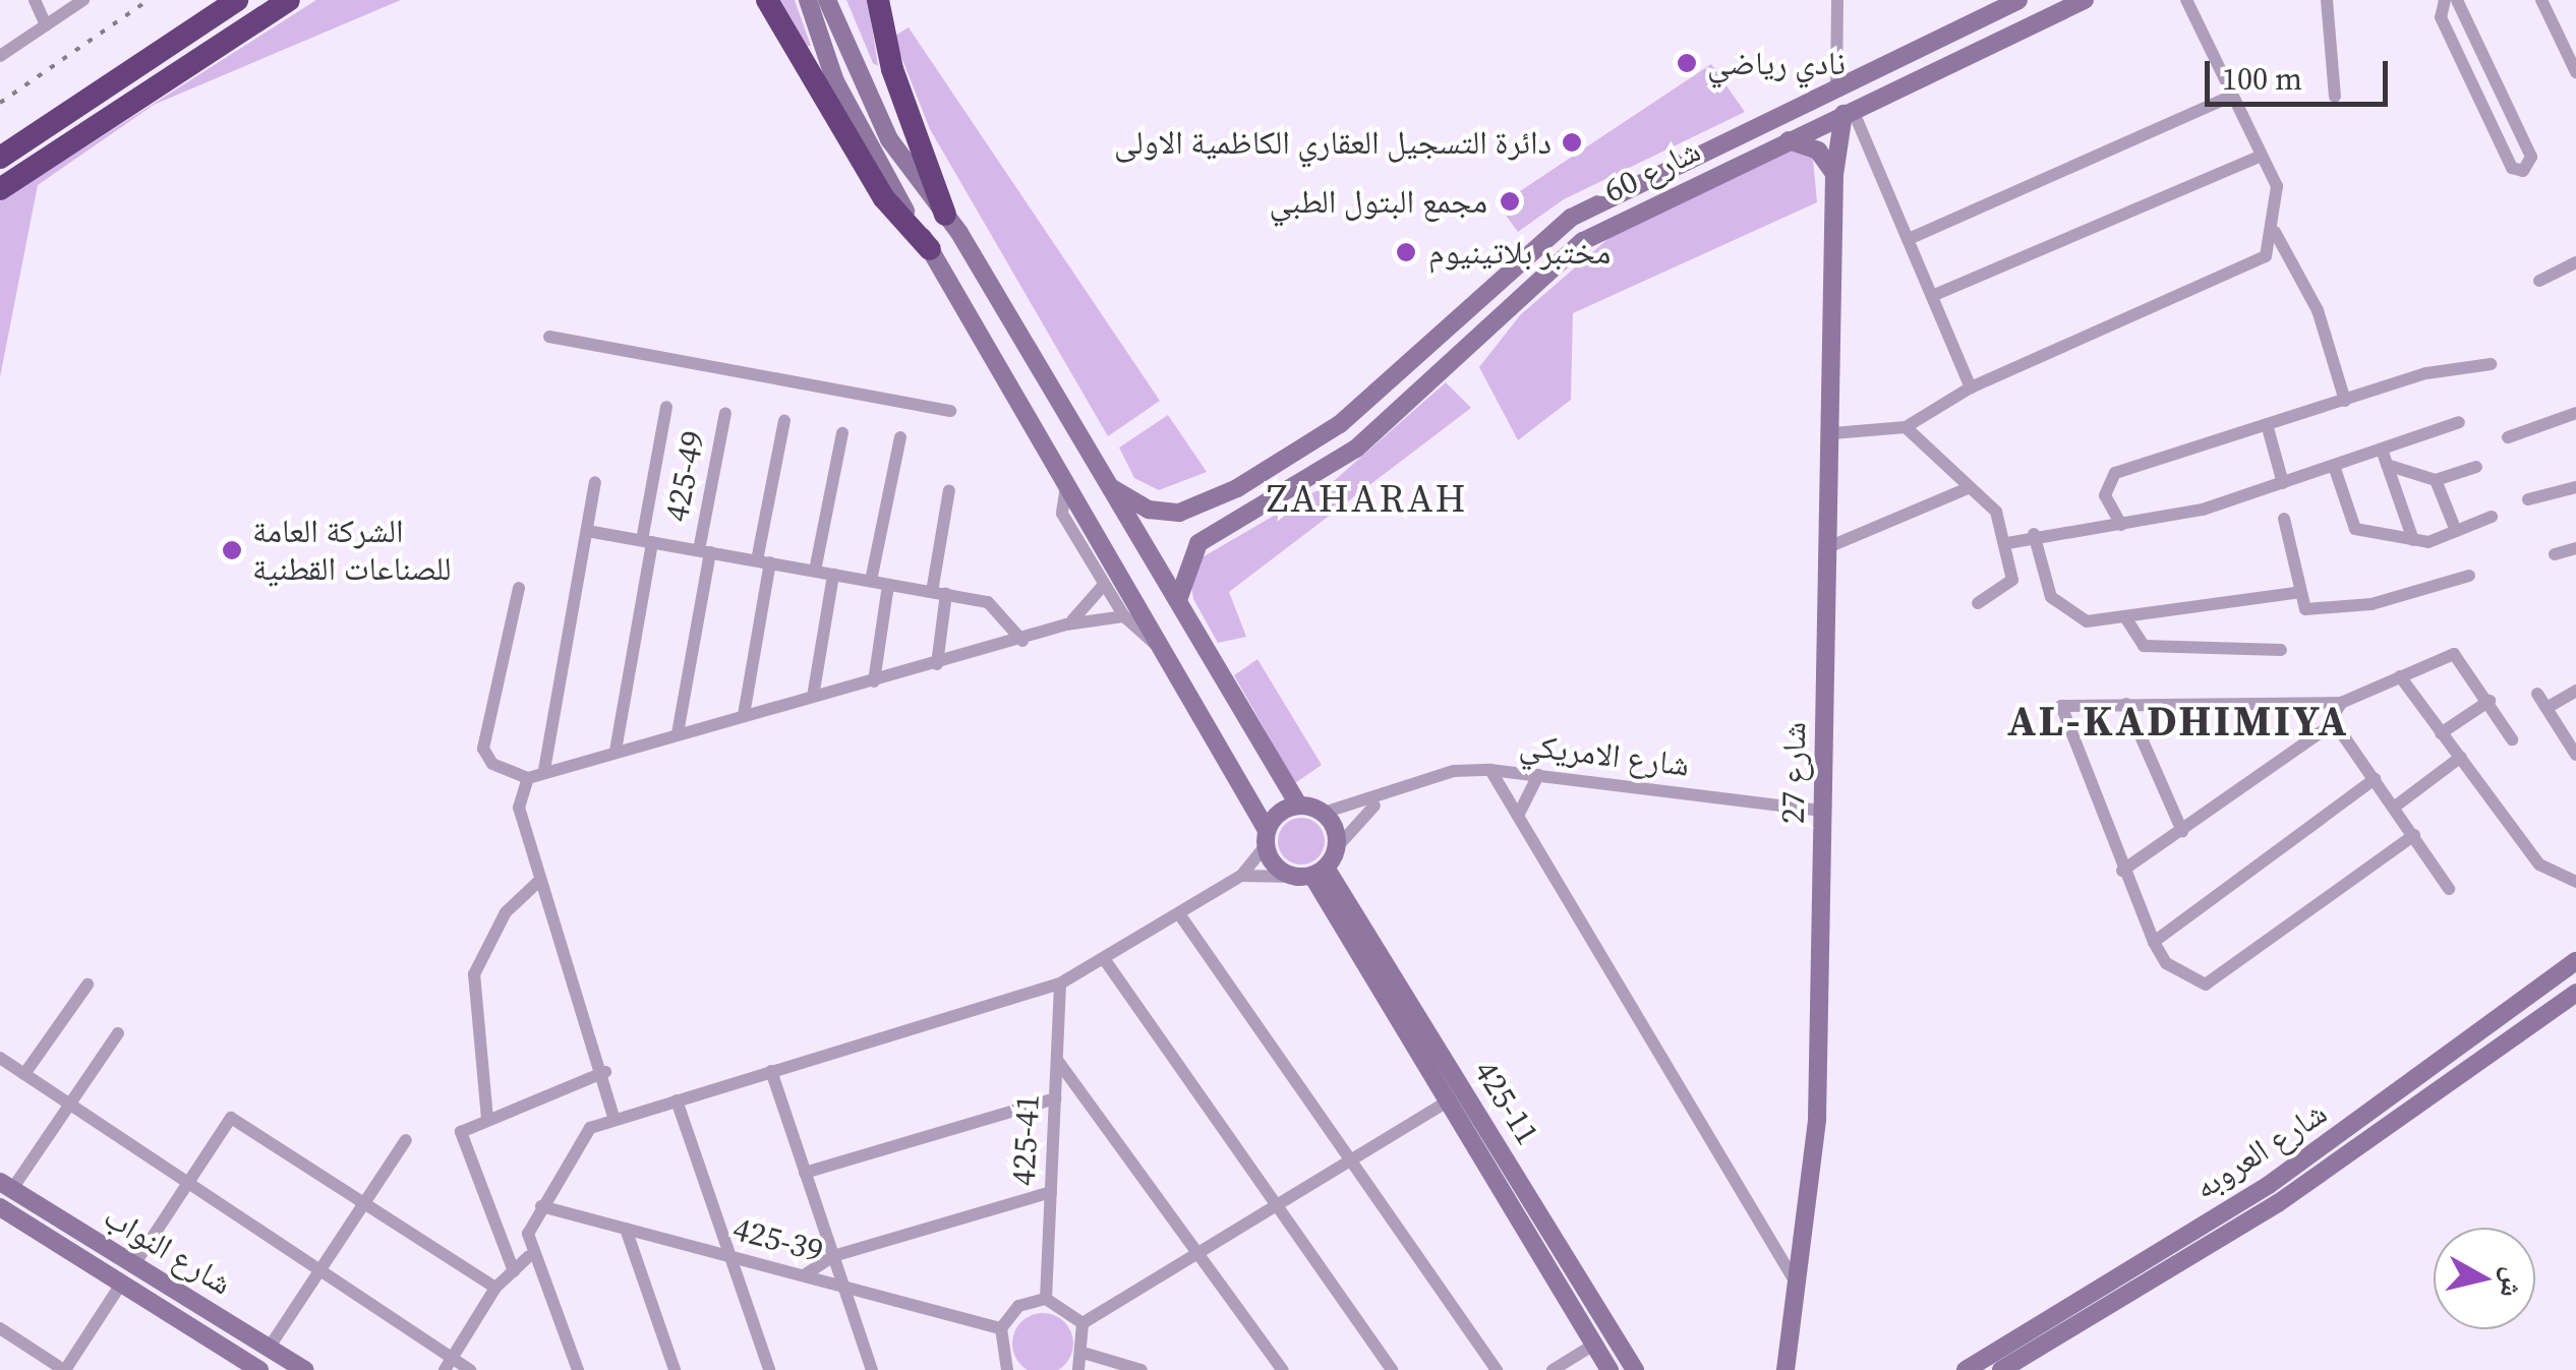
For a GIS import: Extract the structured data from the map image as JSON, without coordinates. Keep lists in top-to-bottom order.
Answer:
{
  "streets": {
    "street": [
      "شارع 60",
      "425-49",
      "شارع الامريكي",
      "شارع 27",
      "425-11",
      "425-41",
      "شارع العروبه",
      "425-39",
      "شارع النواب"
    ]
  },
  "crossings": [
    ["شارع 60", "شارع 27"],
    ["شارع الامريكي", "شارع 27"]
  ],
  "districts": ["ZAHARAH", "AL-KADHIMIYA"],
  "places": [
    "نادي رياضي",
    "دائرة التسجيل العقاري الكاظمية الاولى",
    "مجمع البتول الطبي",
    "مختبر بلاتينيوم",
    "الشركة العامة للصناعات القطنية"
  ],
  "scale_bar": "100 m",
  "north": "right"
}
